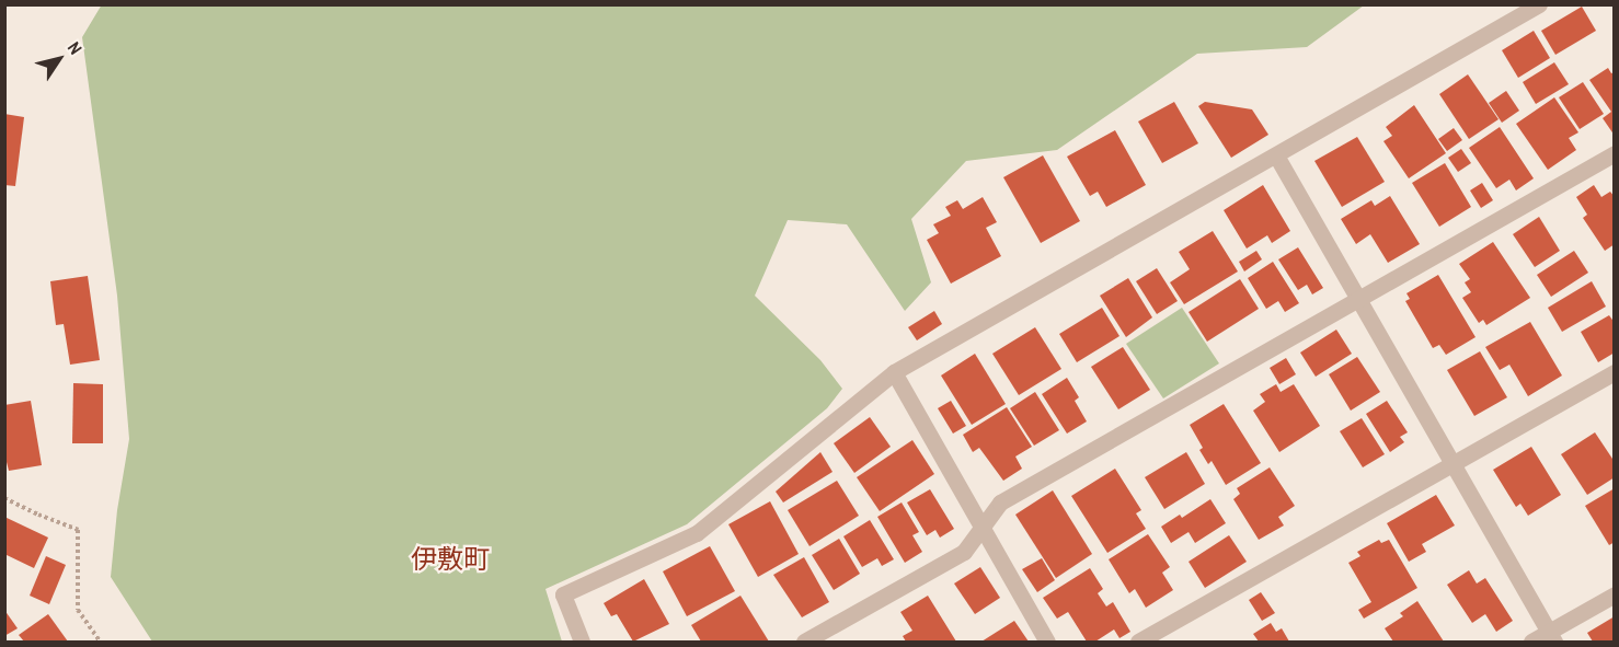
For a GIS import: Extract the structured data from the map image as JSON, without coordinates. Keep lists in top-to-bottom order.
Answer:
{
  "districts": ["伊敷町"],
  "north": "top right"
}
